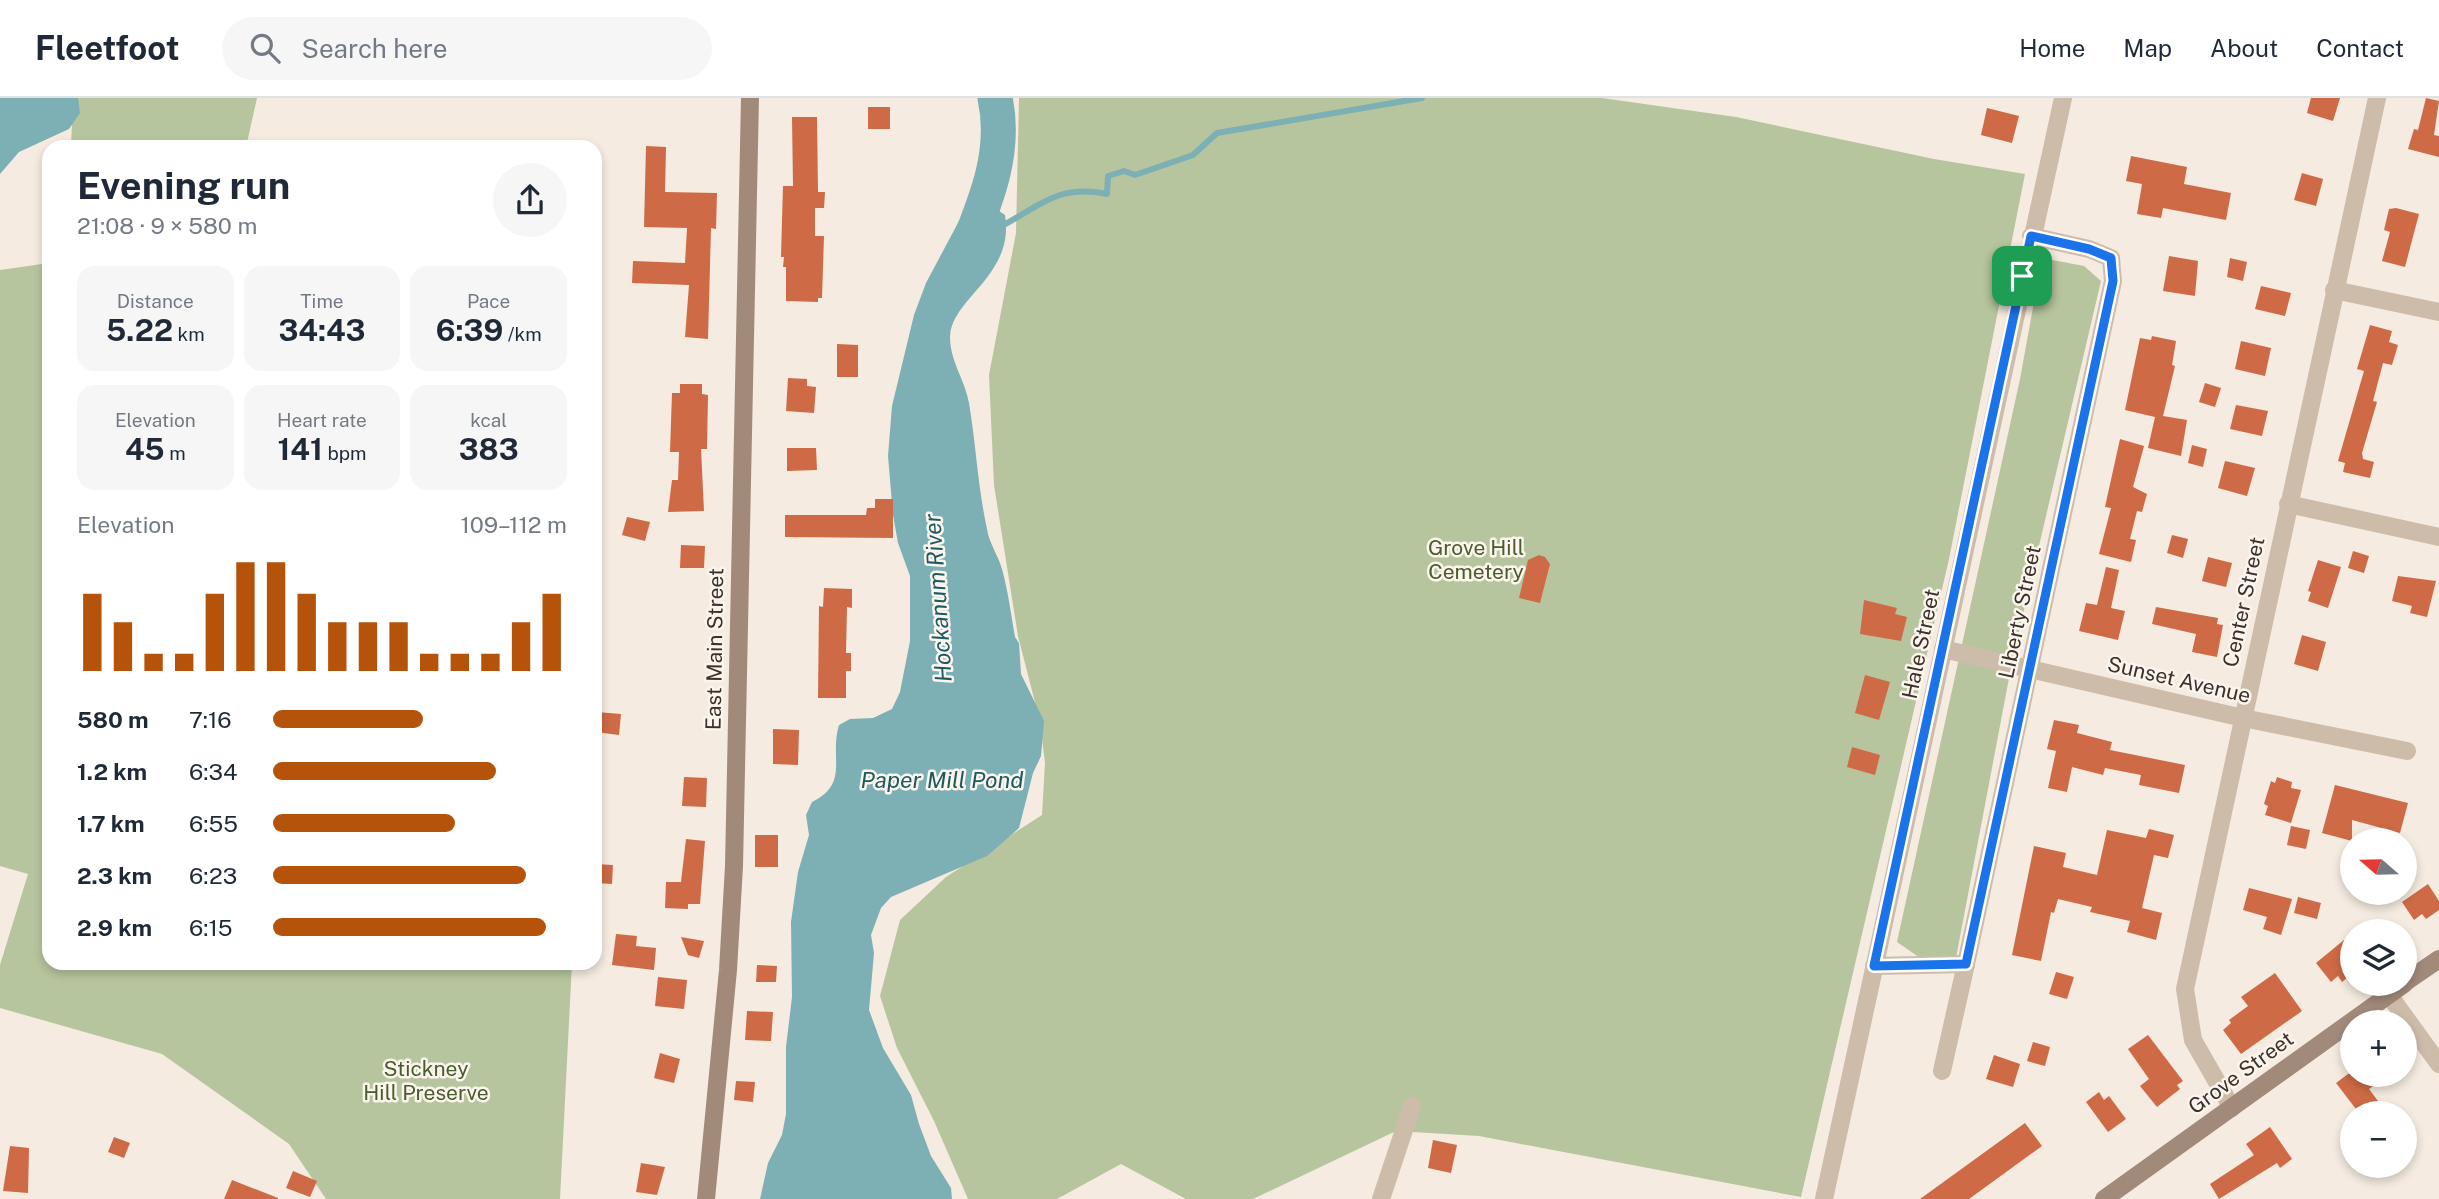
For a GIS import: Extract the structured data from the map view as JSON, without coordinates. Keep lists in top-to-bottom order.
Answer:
{
  "streets": {
    "main road": ["East Main Street", "Grove Street"],
    "street": [
      "Center Street",
      "Liberty Street",
      "Hale Street",
      "Sunset Avenue"
    ]
  },
  "crossings": [
    ["Center Street", "Sunset Avenue"],
    ["Center Street", "Grove Street"],
    ["Liberty Street", "Hale Street"],
    ["Liberty Street", "Sunset Avenue"],
    ["Hale Street", "Sunset Avenue"]
  ],
  "water": ["Hockanum River", "Paper Mill Pond"],
  "parks": ["Grove Hill Cemetery", "Stickney Hill Preserve"],
  "north": "left",
  "page": {
    "header": "Fleetfoot",
    "search": "Search here",
    "nav": [
      "Home",
      "Map",
      "About",
      "Contact"
    ],
    "heading": ["Evening run", "21:08 · 9 × 580 m"],
    "stats": [
      ["Distance", "5.22 km"],
      ["Time", "34:43"],
      ["Pace", "6:39 /km"],
      ["Elevation", "45 m"],
      ["Heart rate", "141 bpm"],
      ["kcal", "383"]
    ],
    "chart": ["Elevation", "109–112 m"],
    "list": [
      {
        "name": "580 m",
        "note": "7:16"
      },
      {
        "name": "1.2 km",
        "note": "6:34"
      },
      {
        "name": "1.7 km",
        "note": "6:55"
      },
      {
        "name": "2.3 km",
        "note": "6:23"
      },
      {
        "name": "2.9 km",
        "note": "6:15"
      }
    ],
    "map_buttons": ["+", "−"]
  }
}
